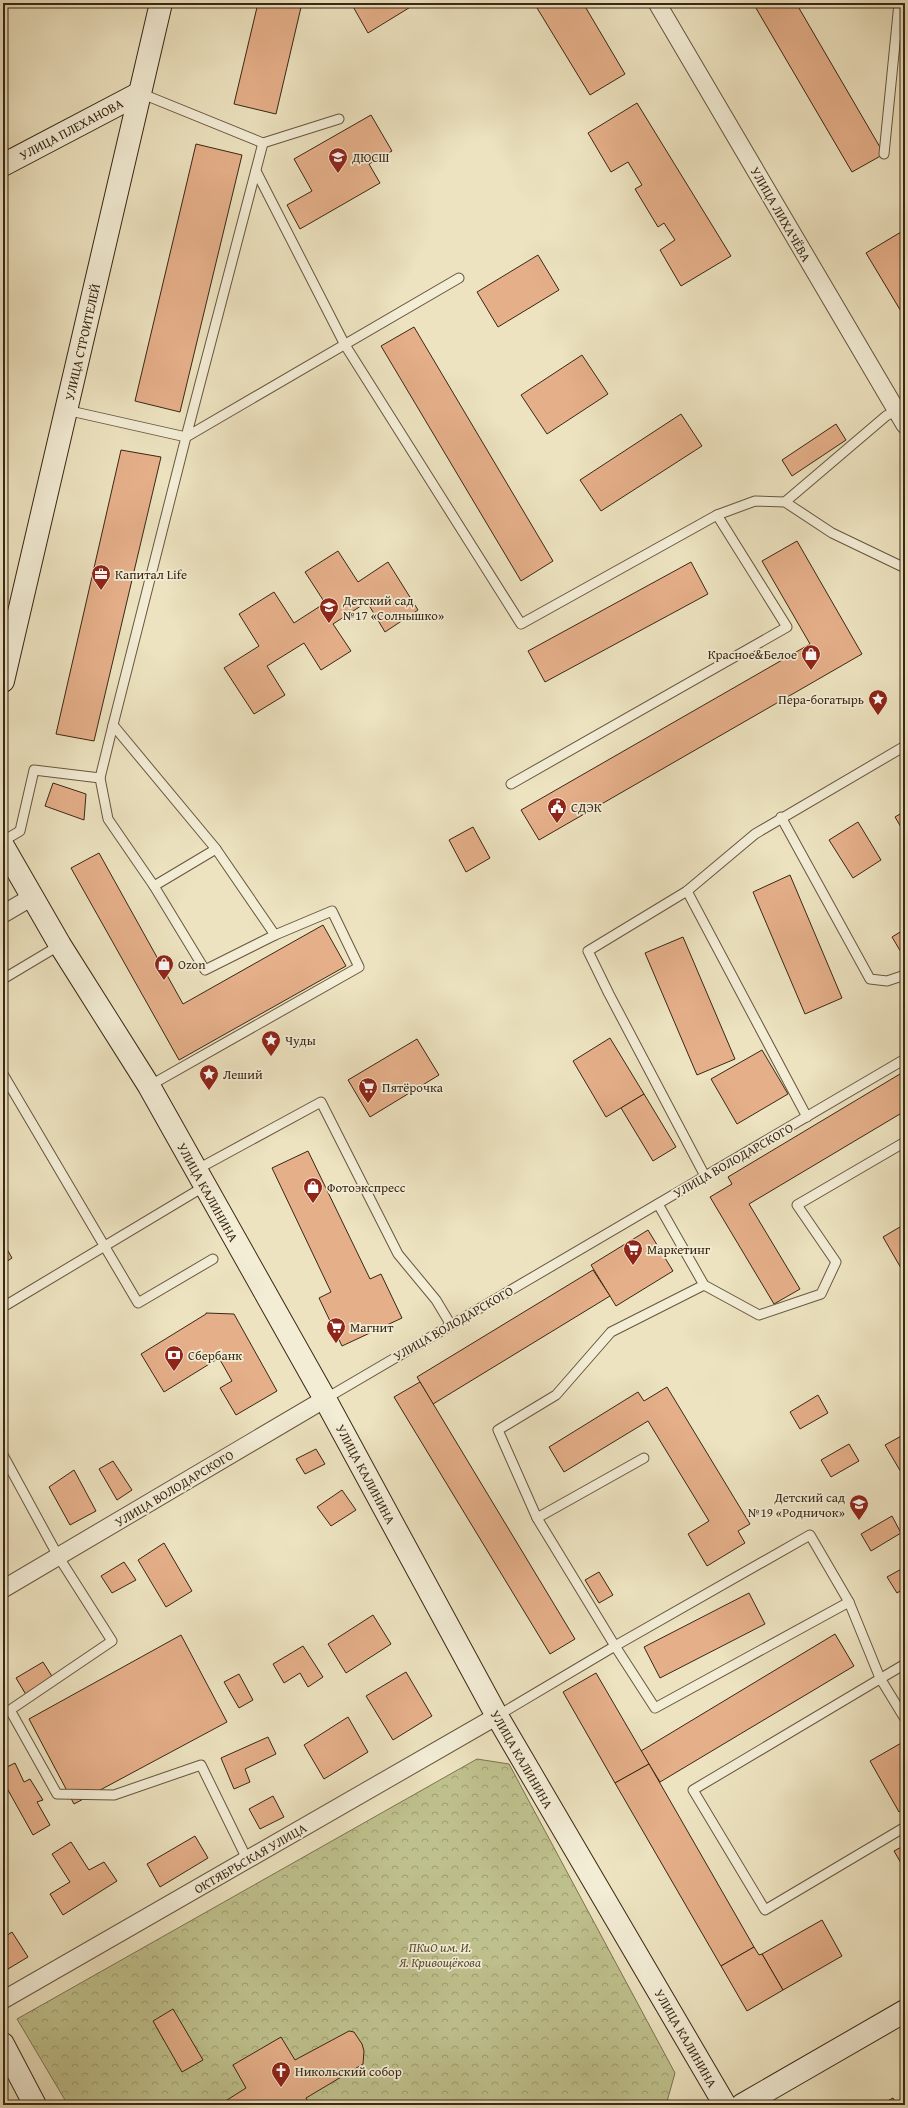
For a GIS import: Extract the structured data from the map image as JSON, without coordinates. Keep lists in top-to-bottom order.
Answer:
{
  "streets": {
    "main road": ["УЛИЦА ПЛЕХАНОВА", "УЛИЦА СТРОИТЕЛЕЙ", "УЛИЦА КАЛИНИНА"],
    "street": ["УЛИЦА ЛИХАЧЁВА", "УЛИЦА ВОЛОДАРСКОГО", "ОКТЯБРЬСКАЯ УЛИЦА"]
  },
  "crossings": [
    ["УЛИЦА ПЛЕХАНОВА", "УЛИЦА СТРОИТЕЛЕЙ"],
    ["УЛИЦА ВОЛОДАРСКОГО", "УЛИЦА КАЛИНИНА"],
    ["УЛИЦА КАЛИНИНА", "ОКТЯБРЬСКАЯ УЛИЦА"]
  ],
  "parks": ["ПКиО им. И. Я. Кривощёкова"],
  "places": {
    "school or university": ["ДЮСШ", "Детский сад №17 «Солнышко»", "Детский сад №19 «Родничок»"],
    "office": ["Капитал Life"],
    "shop": ["Красное&Белое", "Ozon", "Фотоэкспресс"],
    "place": ["Пера-богатырь", "Чуды", "Леший"],
    "public building": ["СДЭК"],
    "supermarket": ["Пятёрочка", "Маркетинг", "Магнит"],
    "bank": ["Сбербанк"],
    "church": ["Никольский собор"]
  }
}
